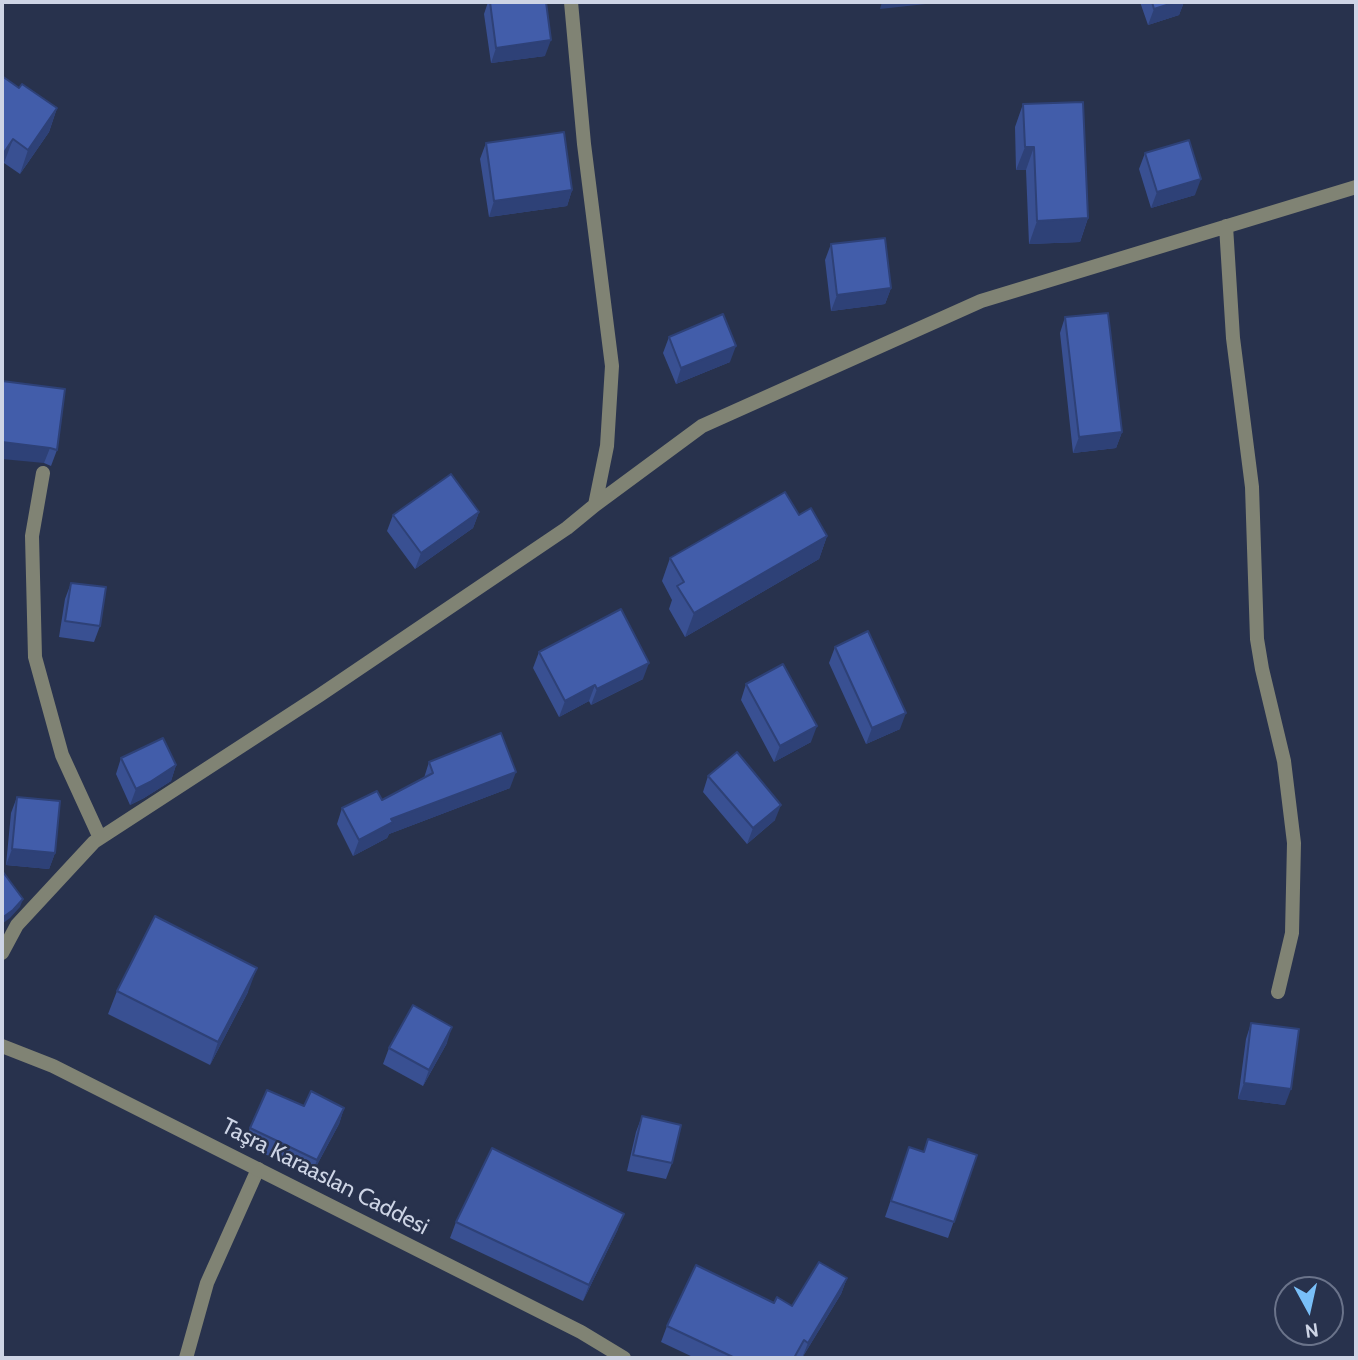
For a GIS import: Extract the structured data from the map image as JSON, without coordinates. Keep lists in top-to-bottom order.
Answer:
{
  "streets": {
    "street": ["Taşra Karaaslan Caddesi"]
  },
  "north": "bottom"
}
